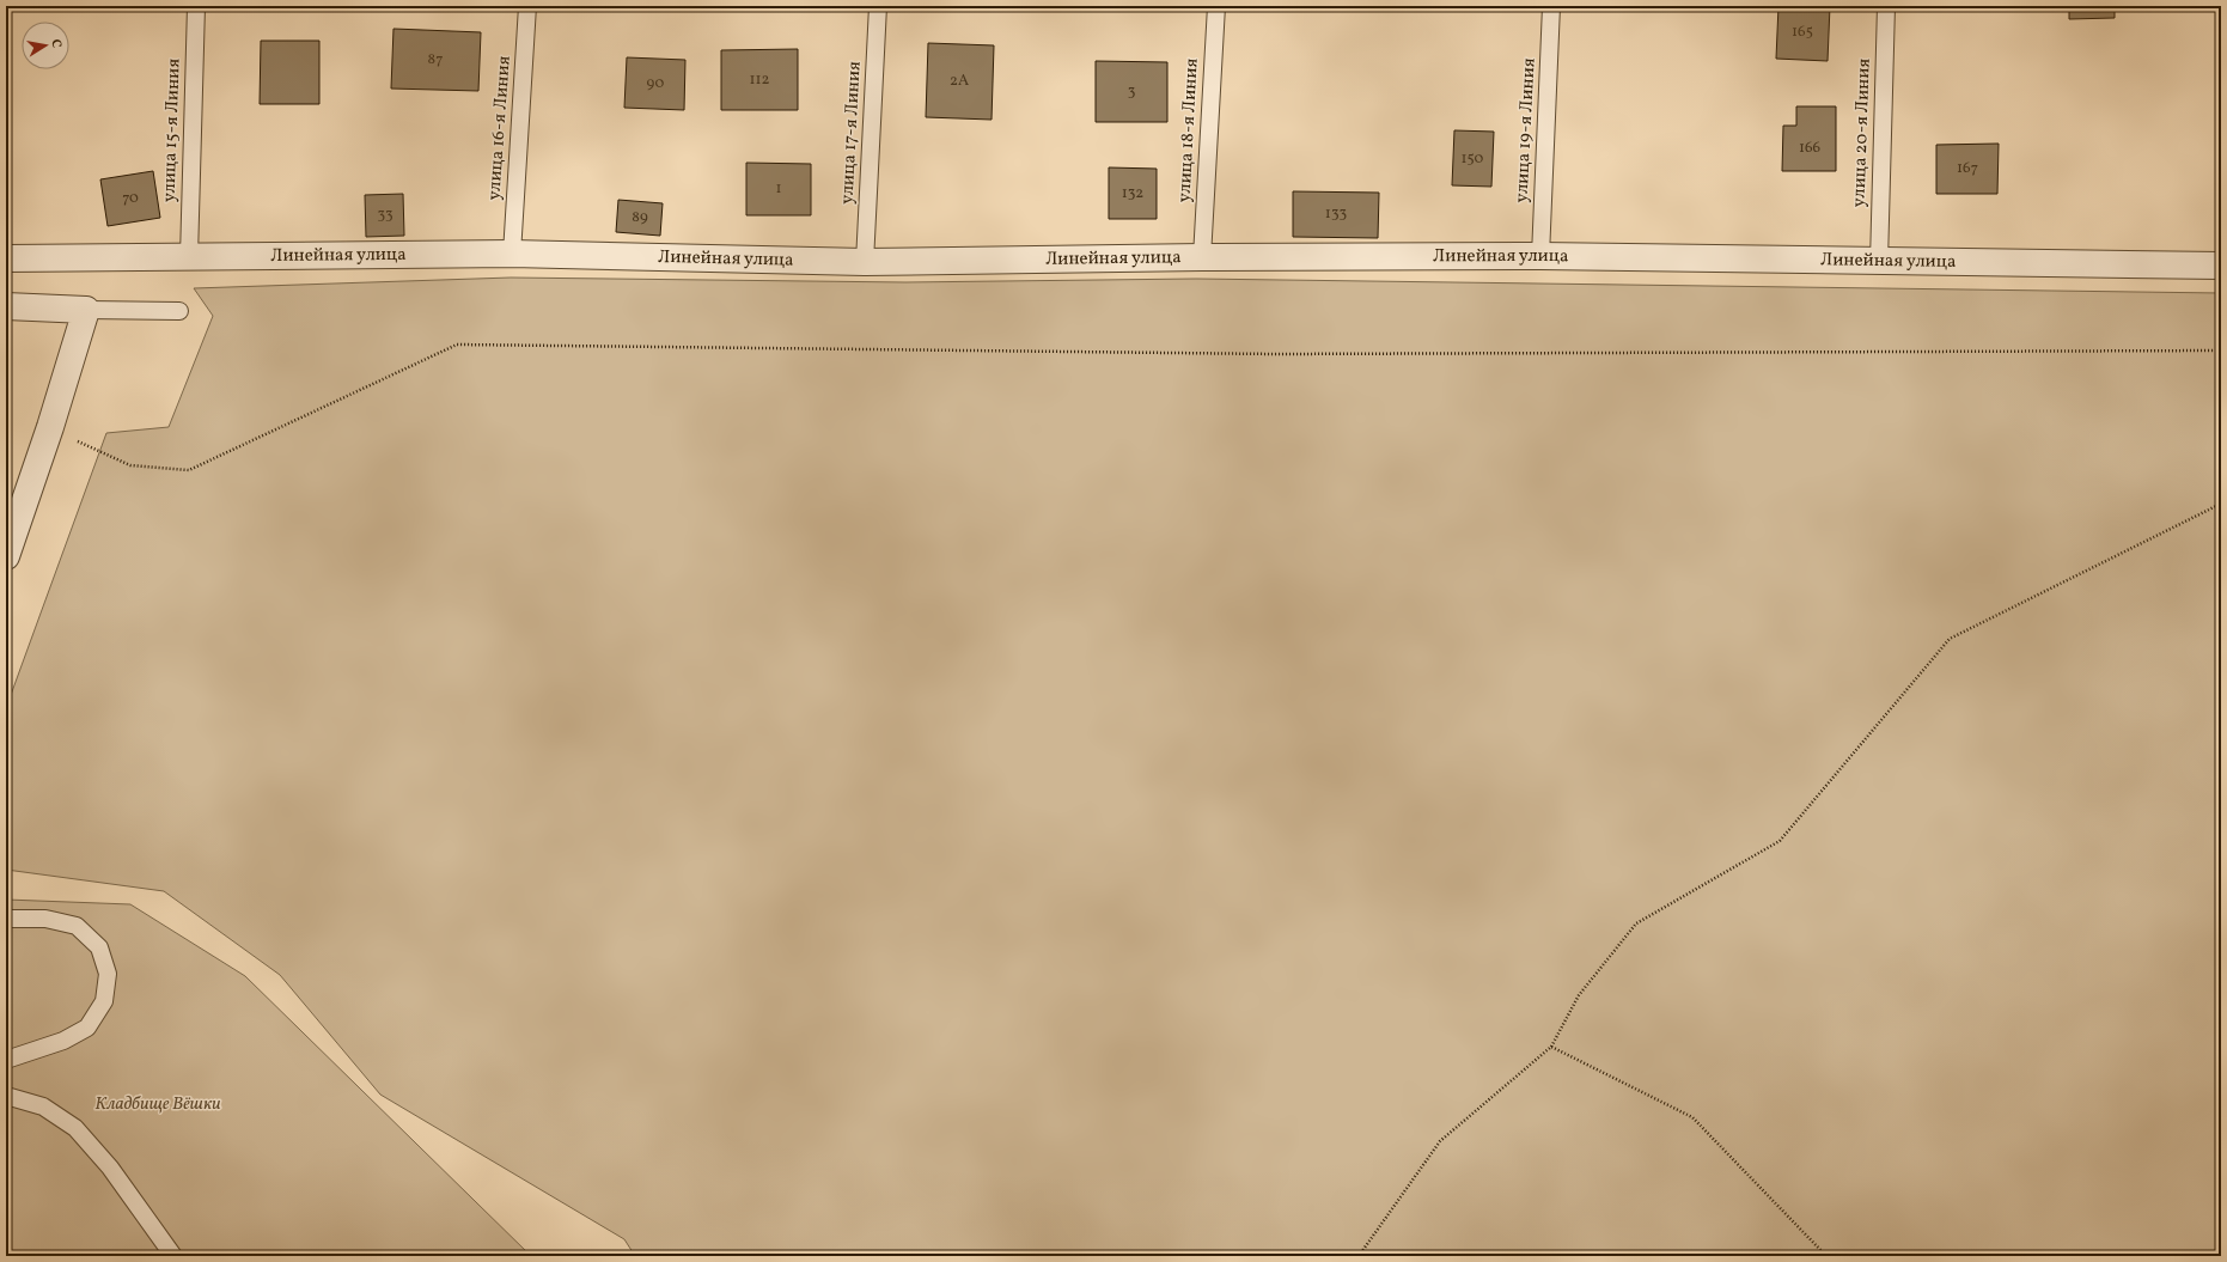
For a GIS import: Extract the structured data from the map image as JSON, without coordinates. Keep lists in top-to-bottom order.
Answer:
{
  "streets": {
    "street": ["Линейная улица"],
    "lane": [
      "улица 16-я Линия",
      "улица 15-я Линия",
      "улица 18-я Линия",
      "улица 19-я Линия",
      "улица 17-я Линия",
      "улица 20-я Линия"
    ]
  },
  "crossings": [
    ["улица 16-я Линия", "Линейная улица"],
    ["улица 15-я Линия", "Линейная улица"],
    ["улица 18-я Линия", "Линейная улица"],
    ["улица 19-я Линия", "Линейная улица"],
    ["улица 17-я Линия", "Линейная улица"],
    ["улица 20-я Линия", "Линейная улица"]
  ],
  "parks": ["Кладбище Вёшки"],
  "house_numbers": [
    "165",
    "87",
    "112",
    "2А",
    "90",
    "3",
    "166",
    "150",
    "167",
    "1",
    "132",
    "70",
    "133",
    "33",
    "89"
  ],
  "north": "right"
}
